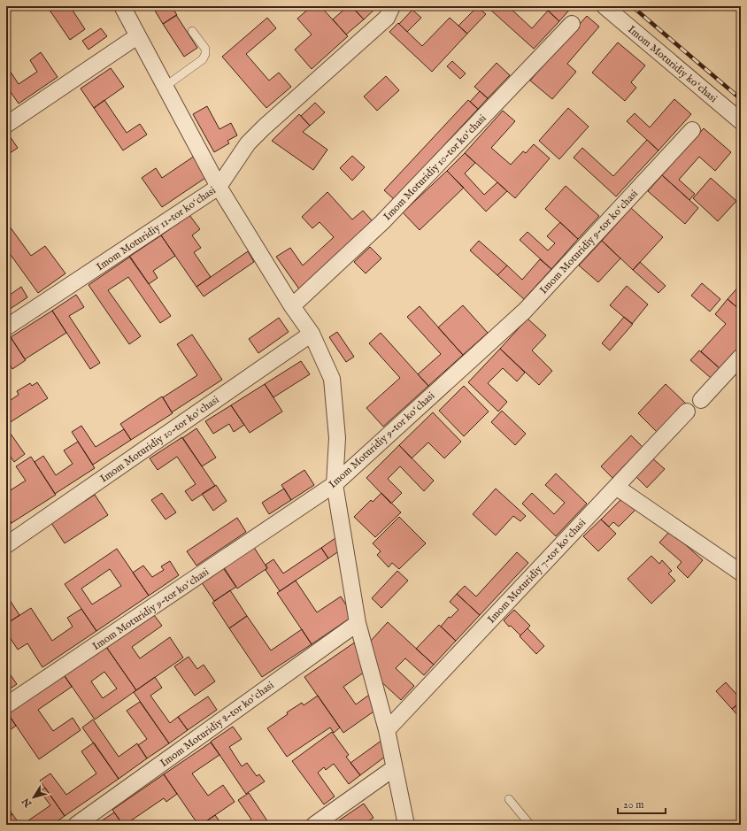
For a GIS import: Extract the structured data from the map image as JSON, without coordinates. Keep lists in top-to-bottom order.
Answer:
{
  "streets": {
    "street": [
      "Imom Moturidiy koʻchasi",
      "Imom Moturidiy 10-tor koʻchasi",
      "Imom Moturidiy 11-tor koʻchasi",
      "Imom Moturidiy 9-tor koʻchasi",
      "Imom Moturidiy 7-tor koʻchasi",
      "Imom Moturidiy 8-tor koʻchasi"
    ]
  },
  "scale_bar": "20 m",
  "north": "bottom left"
}
